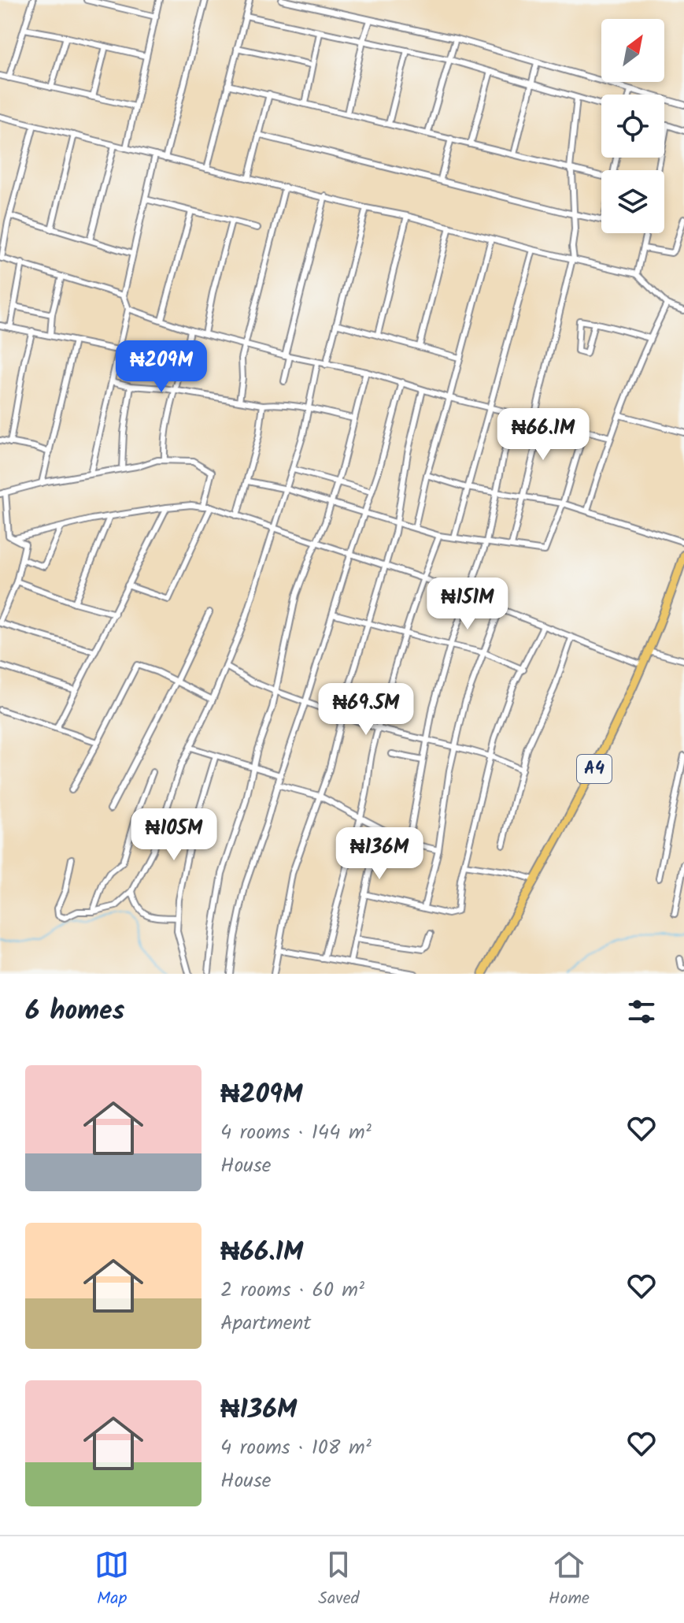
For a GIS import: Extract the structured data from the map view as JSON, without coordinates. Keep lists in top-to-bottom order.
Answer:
{
  "streets": {
    "highway": ["A4"]
  },
  "north": "top right",
  "page": {
    "price": [
      "₦209M",
      "₦66.1M",
      "₦151M",
      "₦69.5M",
      "₦105M",
      "₦136M"
    ],
    "heading": "6 homes",
    "list": [
      {
        "name": "₦209M",
        "note": "4 rooms · 144 m² · House"
      },
      {
        "name": "₦66.1M",
        "note": "2 rooms · 60 m² · Apartment"
      },
      {
        "name": "₦136M",
        "note": "4 rooms · 108 m² · House"
      }
    ],
    "tabs": ["Map", "Saved", "Home"]
  }
}
